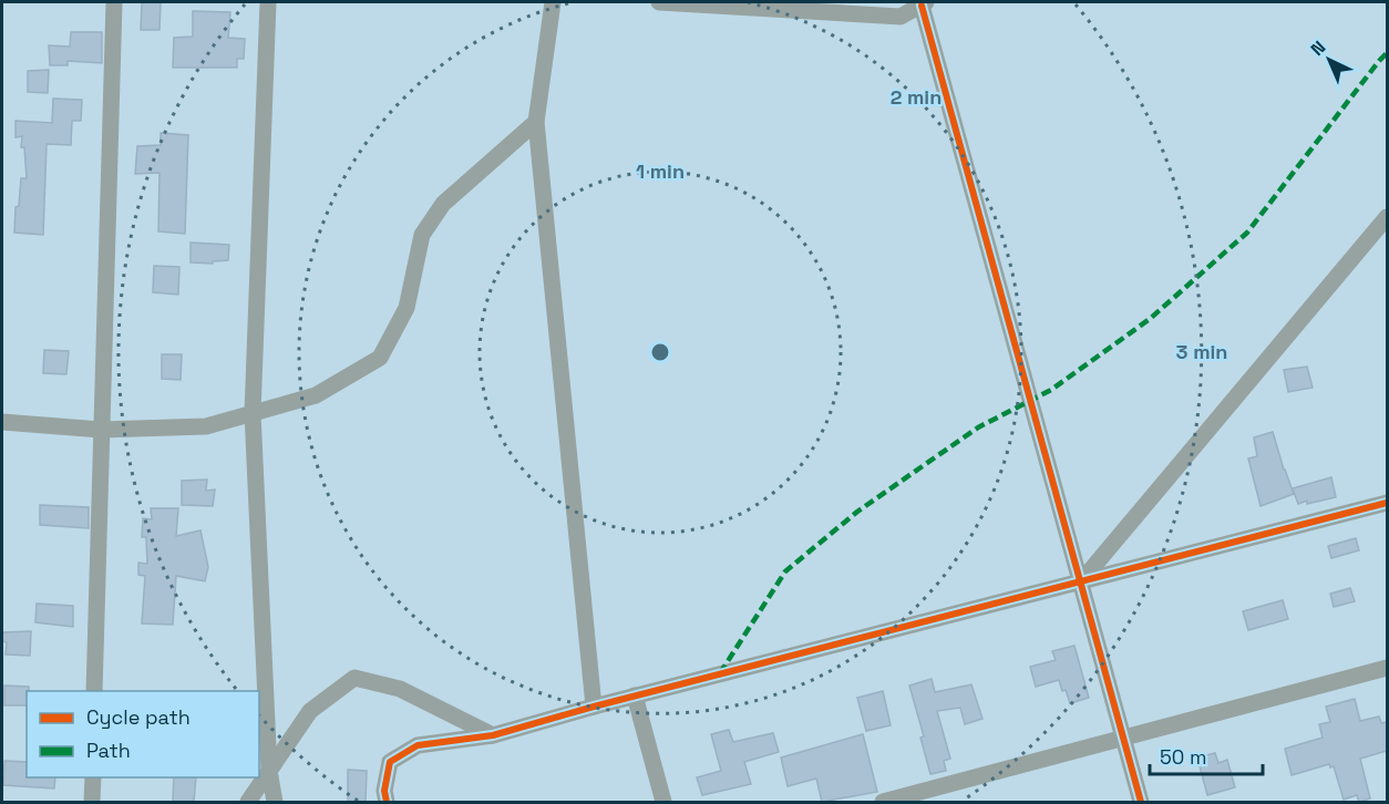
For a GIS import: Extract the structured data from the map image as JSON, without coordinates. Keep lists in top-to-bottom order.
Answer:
{
  "legend": ["Cycle path", "Path"],
  "scale_bar": "50 m",
  "north": "top left",
  "rings": ["2 min", "1 min", "3 min"]
}
